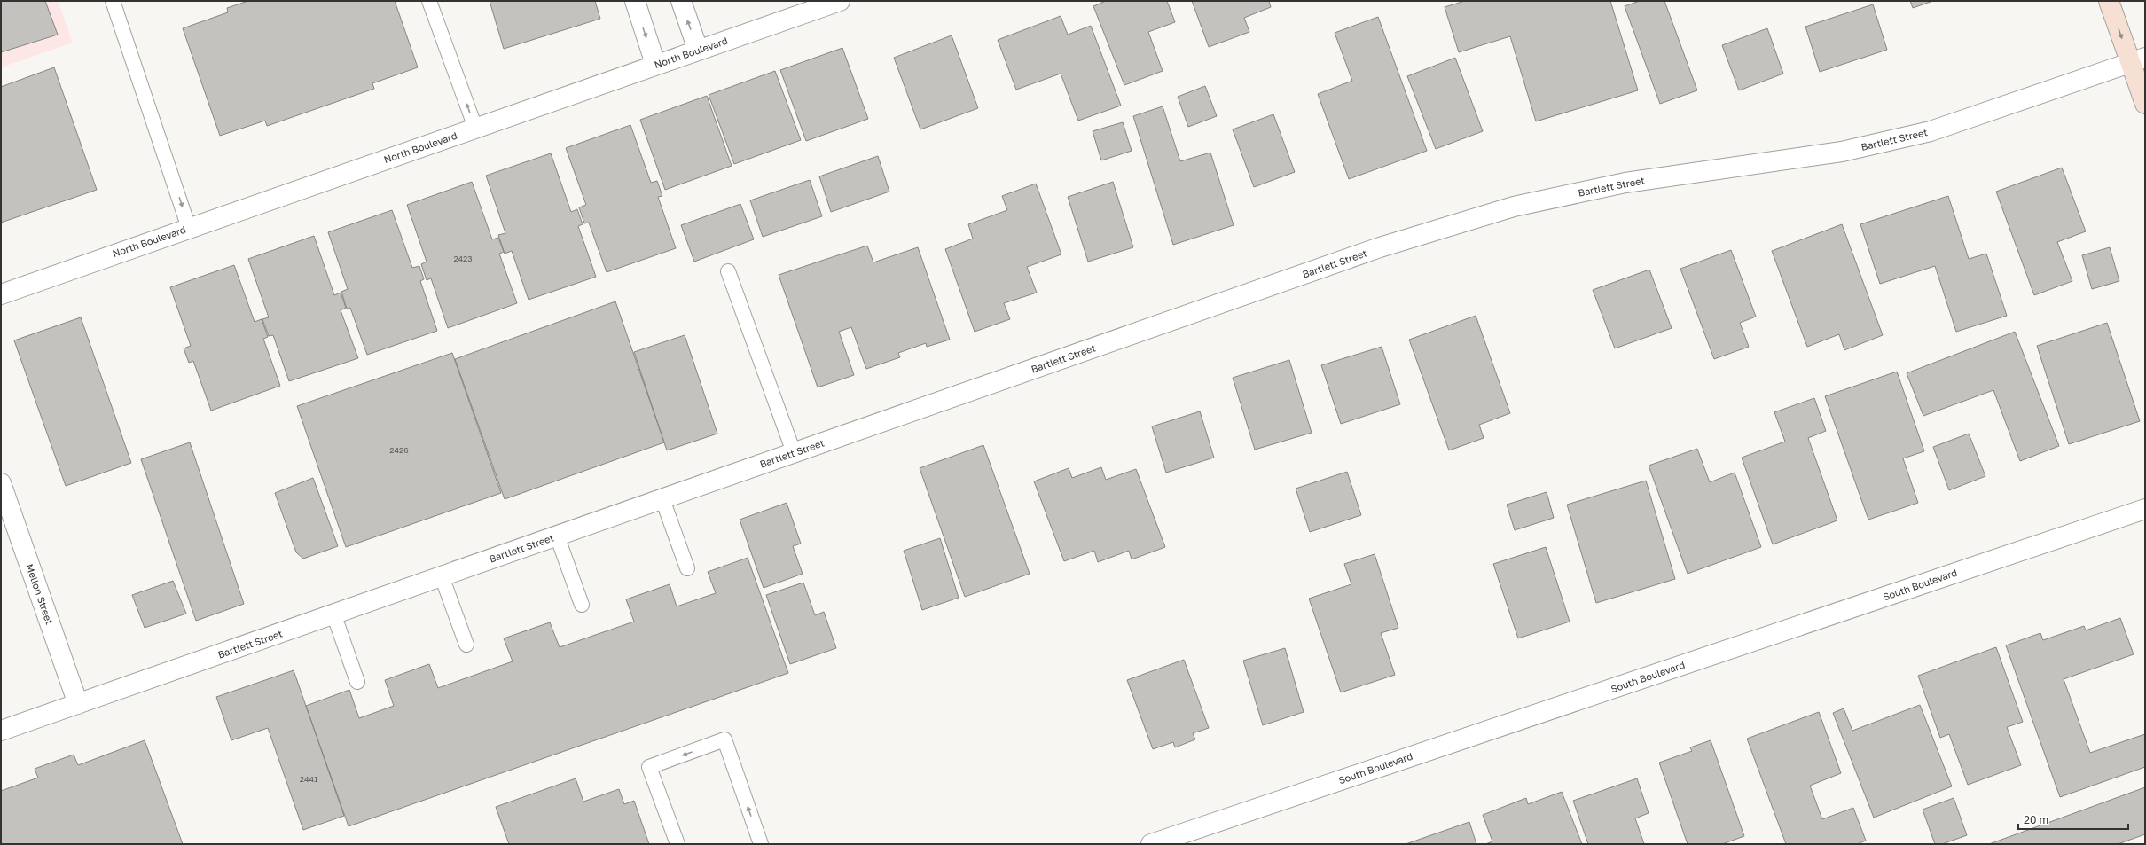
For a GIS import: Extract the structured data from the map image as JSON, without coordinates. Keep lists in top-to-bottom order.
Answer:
{
  "streets": {
    "street": [
      "North Boulevard",
      "Bartlett Street",
      "South Boulevard",
      "Mellon Street"
    ]
  },
  "crossings": [
    ["Bartlett Street", "Mellon Street"]
  ],
  "house_numbers": ["2423", "2426", "2441"],
  "scale_bar": "20 m"
}
